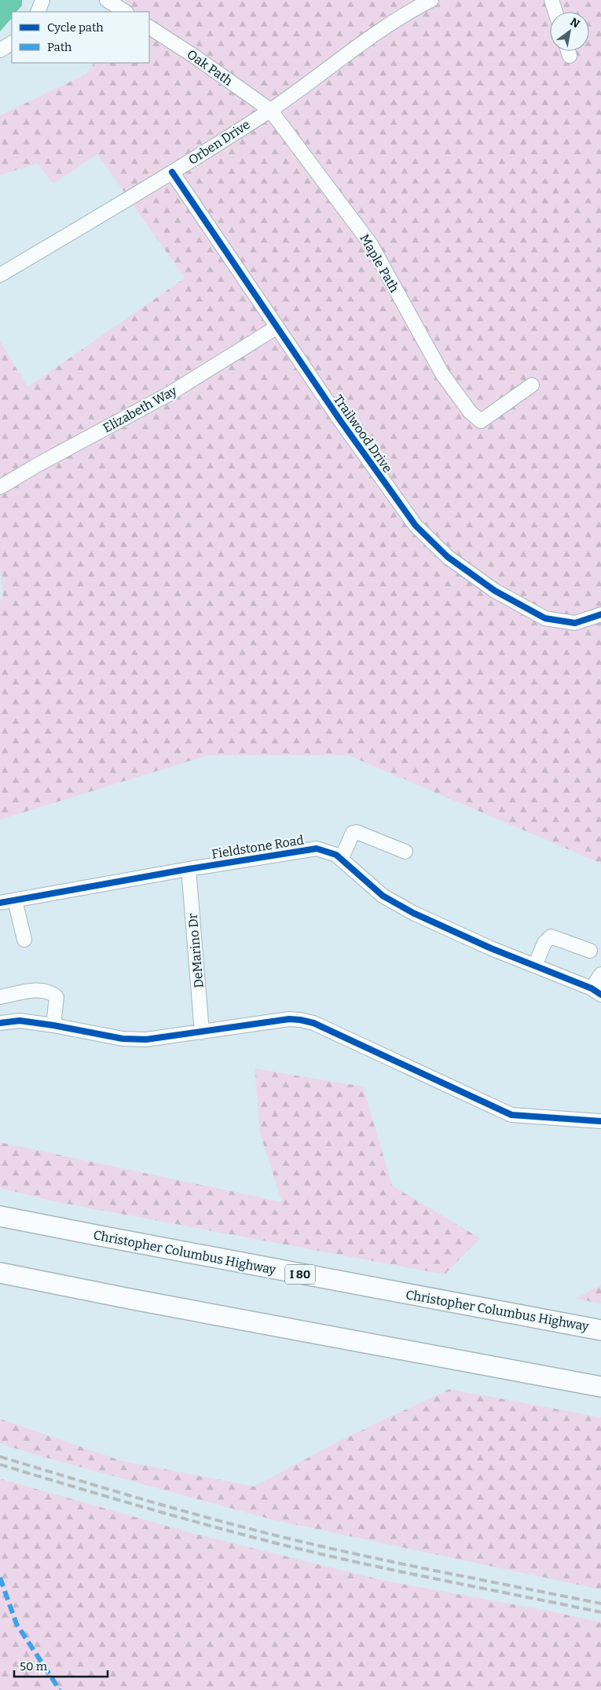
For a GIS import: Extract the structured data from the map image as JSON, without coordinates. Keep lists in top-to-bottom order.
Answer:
{
  "streets": {
    "highway": ["Christopher Columbus Highway", "I 80"],
    "street": [
      "Oak Path",
      "Orben Drive",
      "Maple Path",
      "Elizabeth Way",
      "Trailwood Drive",
      "Fieldstone Road",
      "DeMarino Dr"
    ]
  },
  "crossings": [
    ["Oak Path", "Orben Drive"],
    ["Oak Path", "Maple Path"],
    ["Orben Drive", "Maple Path"],
    ["Orben Drive", "Trailwood Drive"],
    ["Elizabeth Way", "Trailwood Drive"],
    ["Fieldstone Road", "DeMarino Dr"]
  ],
  "legend": ["Cycle path", "Path"],
  "scale_bar": "50 m",
  "north": "top right"
}
